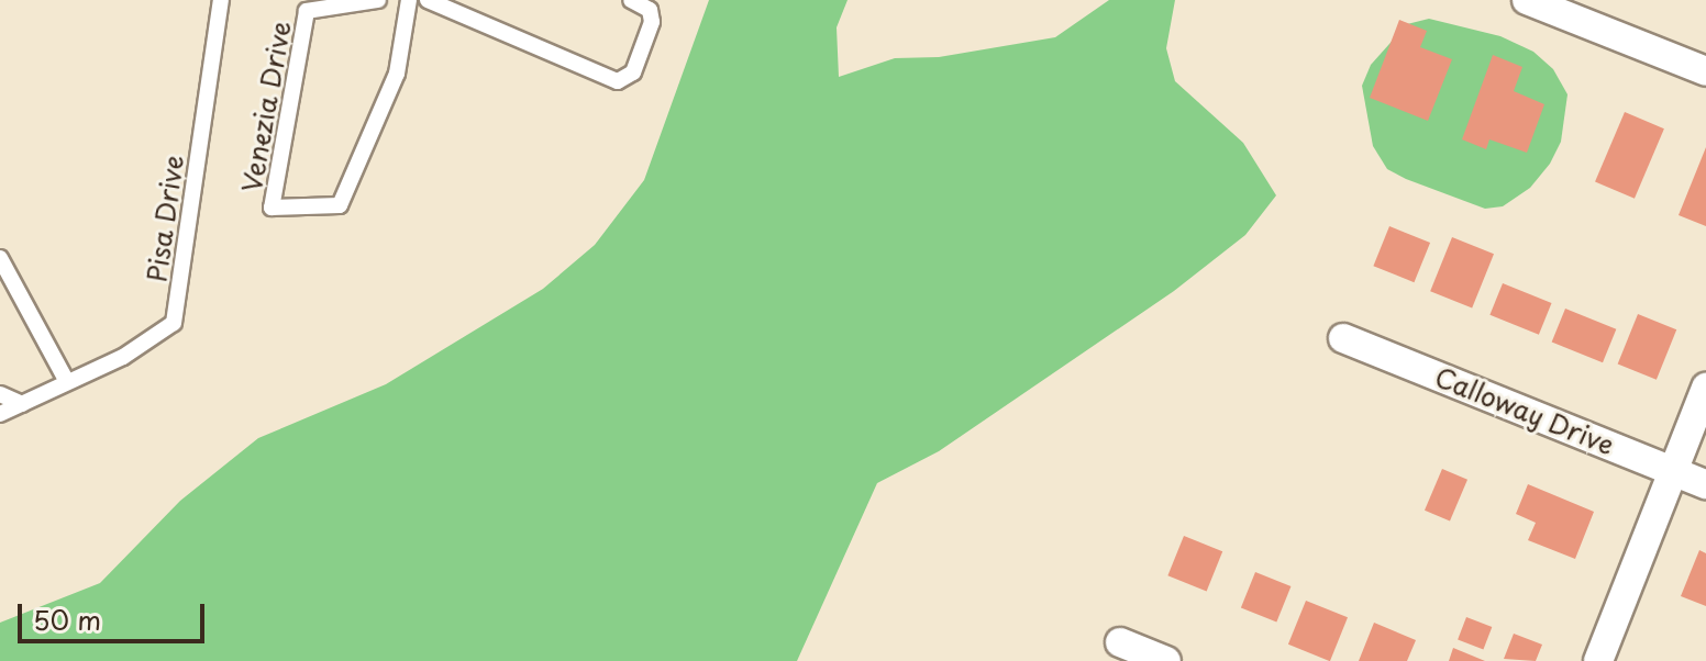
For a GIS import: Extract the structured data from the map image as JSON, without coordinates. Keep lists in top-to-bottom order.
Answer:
{
  "streets": {
    "street": ["Calloway Drive"],
    "lane": ["Venezia Drive", "Pisa Drive"]
  },
  "scale_bar": "50 m"
}
